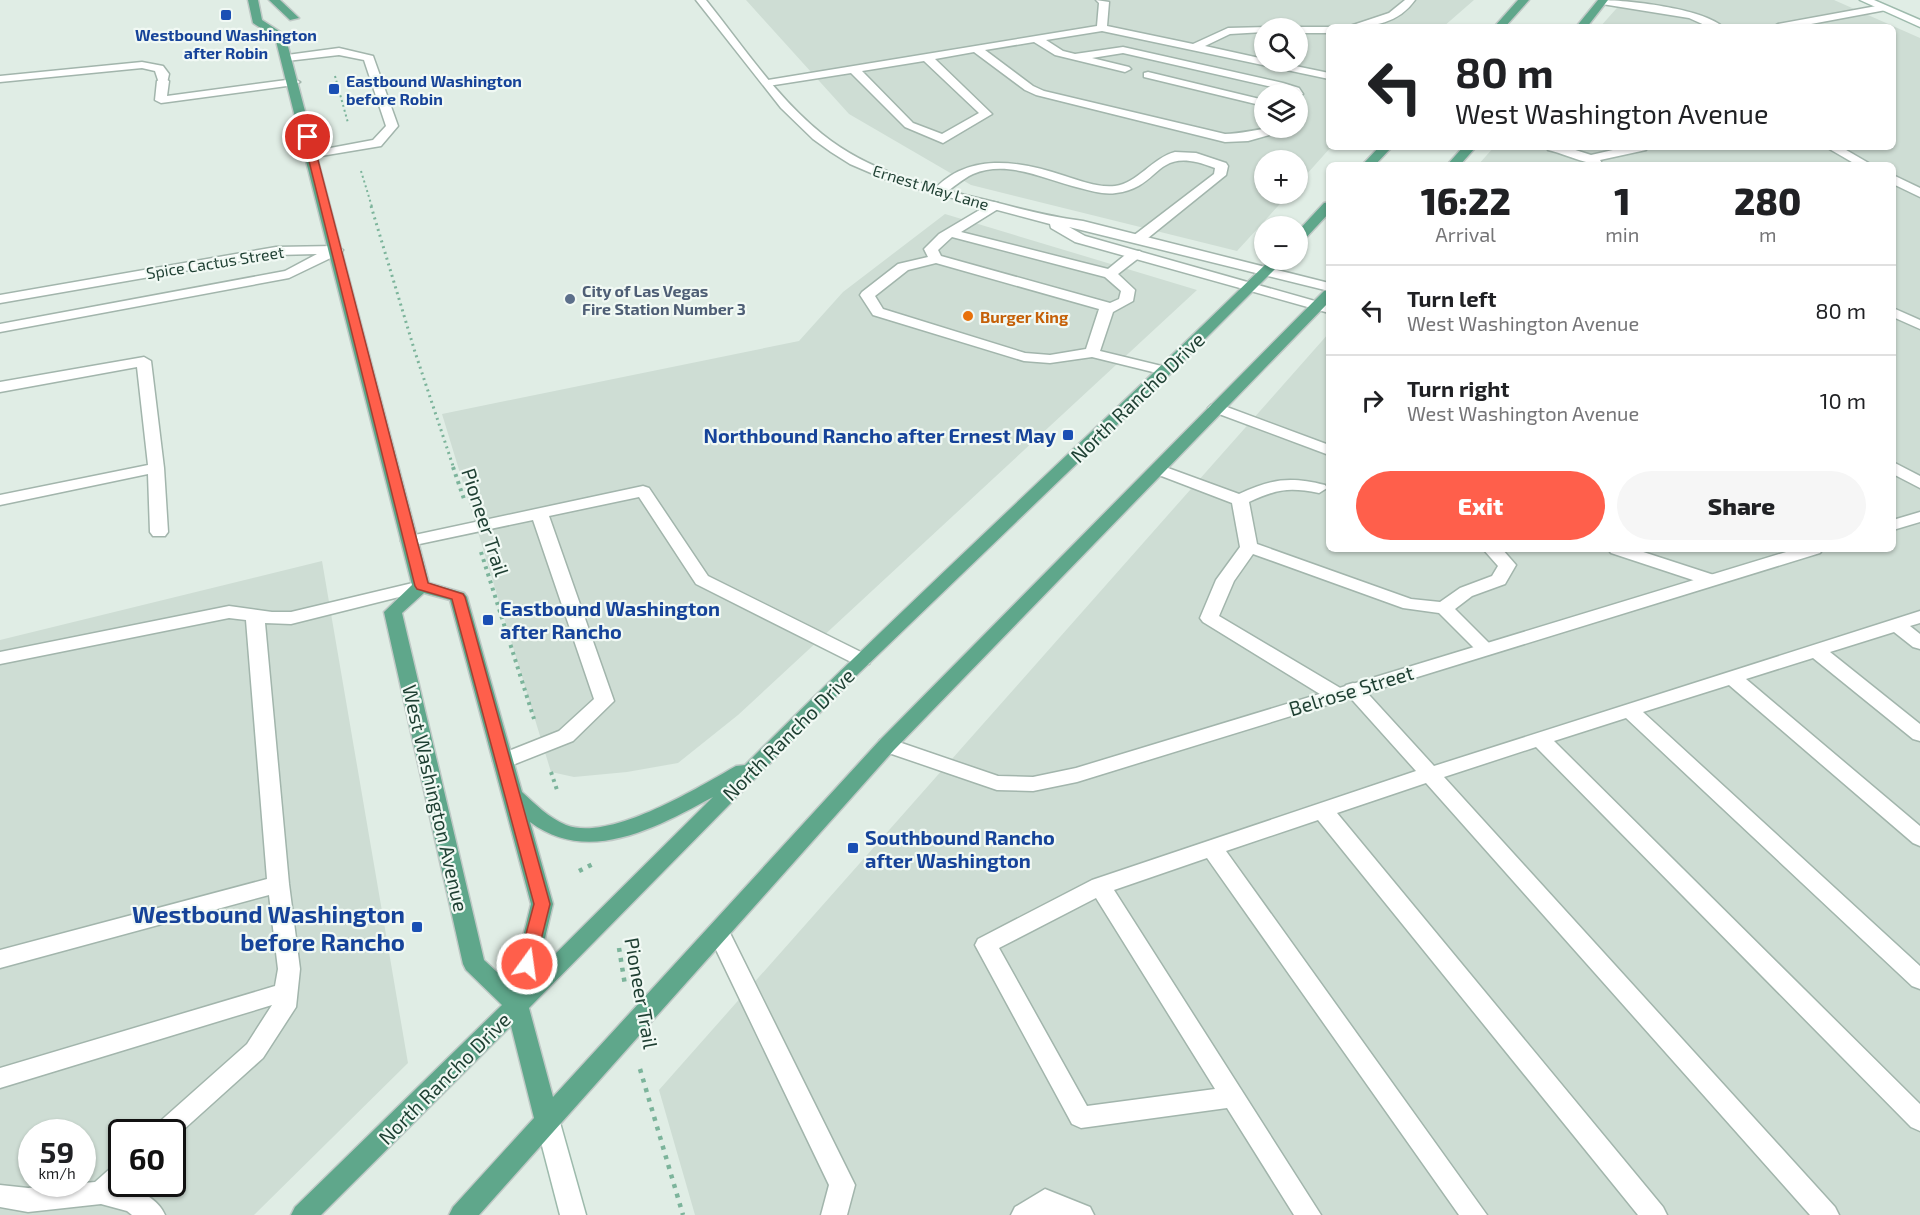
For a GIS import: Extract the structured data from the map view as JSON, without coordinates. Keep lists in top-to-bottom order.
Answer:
{
  "streets": {
    "main road": ["North Rancho Drive", "West Washington Avenue"],
    "street": ["Ernest May Lane", "Spice Cactus Street", "Belrose Street"],
    "path": ["Pioneer Trail"]
  },
  "crossings": [
    ["Ernest May Lane", "North Rancho Drive"],
    ["North Rancho Drive", "Pioneer Trail"],
    ["North Rancho Drive", "West Washington Avenue"]
  ],
  "places": {
    "transit": [
      "Westbound Washington after Robin",
      "Eastbound Washington before Robin",
      "Northbound Rancho after Ernest May",
      "Eastbound Washington after Rancho",
      "Southbound Rancho after Washington",
      "Westbound Washington before Rancho"
    ],
    "other": ["City of Las Vegas Fire Station Number 3", "Burger King"]
  },
  "page": {
    "map_buttons": ["+", "−"],
    "turn": ["80 m", "West Washington Avenue"],
    "eta": [
      "16:22",
      "Arrival",
      "1",
      "min",
      "280",
      "m"
    ],
    "list": [
      {
        "name": "Turn left",
        "note": "West Washington Avenue",
        "value": "80 m"
      },
      {
        "name": "Turn right",
        "note": "West Washington Avenue",
        "value": "10 m"
      }
    ],
    "buttons": ["Exit", "Share"],
    "speed": "59 km/h",
    "limit": "60"
  }
}
